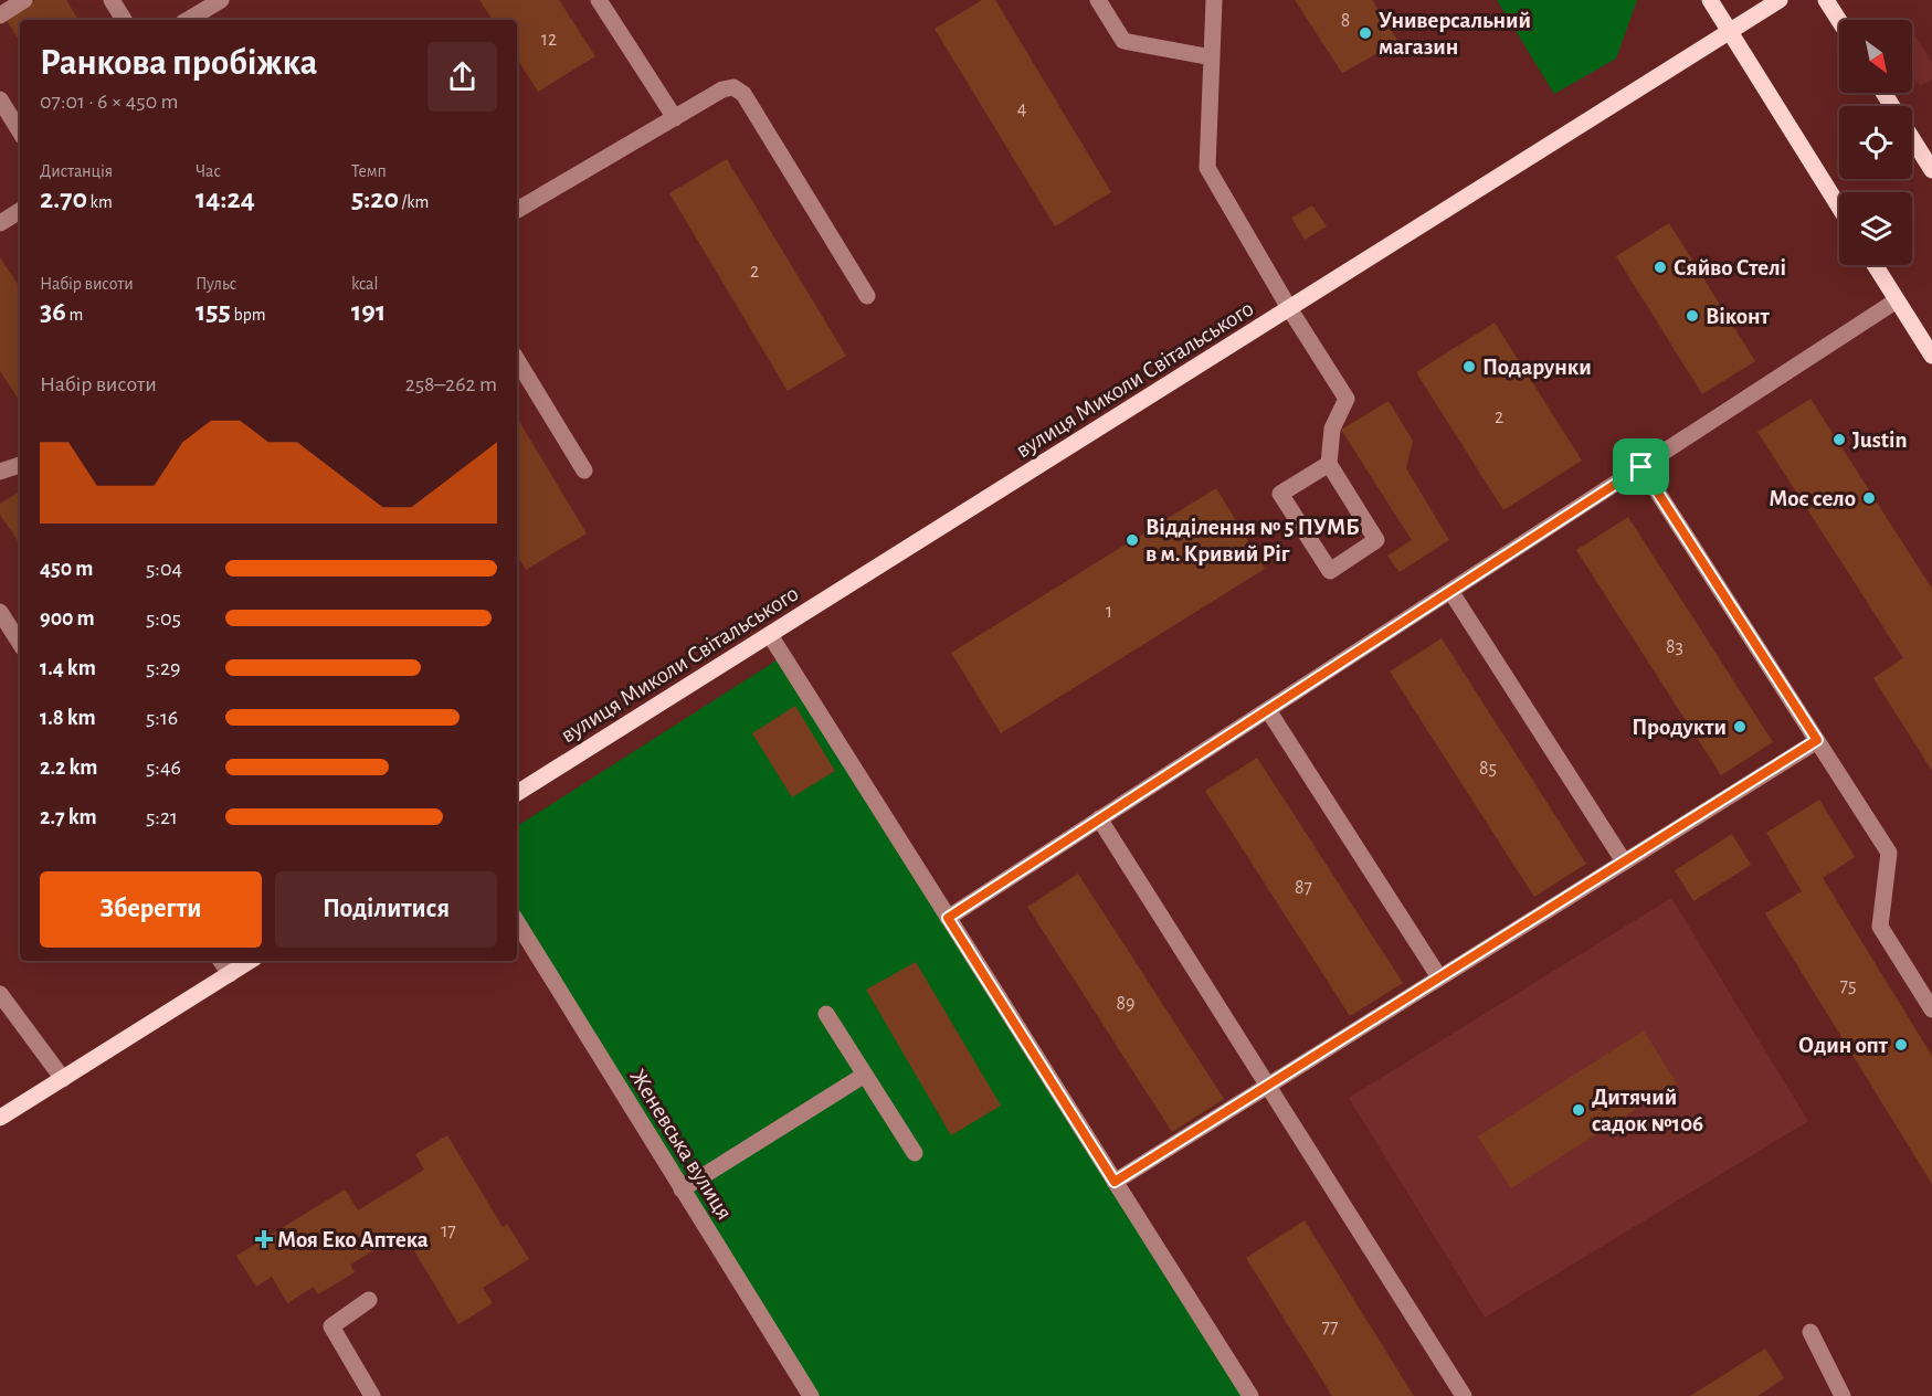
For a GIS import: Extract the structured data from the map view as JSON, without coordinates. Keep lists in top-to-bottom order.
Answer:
{
  "streets": {
    "main road": ["вулиця Миколи Світальського"],
    "street": ["Женевська вулиця"]
  },
  "places": {
    "other": [
      "Универсальний магазин",
      "Сяйво Стелі",
      "Віконт",
      "Подарунки",
      "Justin",
      "Моє село",
      "Відділення № 5 ПУМБ в м. Кривий Ріг",
      "Продукти",
      "Один опт",
      "Дитячий садок №106"
    ],
    "health": ["Моя Еко Аптека"]
  },
  "house_numbers": [
    "8",
    "12",
    "4",
    "2",
    "2",
    "1",
    "83",
    "85",
    "87",
    "75",
    "89",
    "17",
    "77"
  ],
  "north": "bottom right",
  "page": {
    "heading": ["Ранкова пробіжка", "07:01 · 6 × 450 m"],
    "stats": [
      ["Дистанція", "2.70 km"],
      ["Час", "14:24"],
      ["Темп", "5:20 /km"],
      ["Набір висоти", "36 m"],
      ["Пульс", "155 bpm"],
      ["kcal", "191"]
    ],
    "chart": ["Набір висоти", "258–262 m"],
    "list": [
      {
        "name": "450 m",
        "note": "5:04"
      },
      {
        "name": "900 m",
        "note": "5:05"
      },
      {
        "name": "1.4 km",
        "note": "5:29"
      },
      {
        "name": "1.8 km",
        "note": "5:16"
      },
      {
        "name": "2.2 km",
        "note": "5:46"
      },
      {
        "name": "2.7 km",
        "note": "5:21"
      }
    ],
    "buttons": ["Зберегти", "Поділитися"]
  }
}
